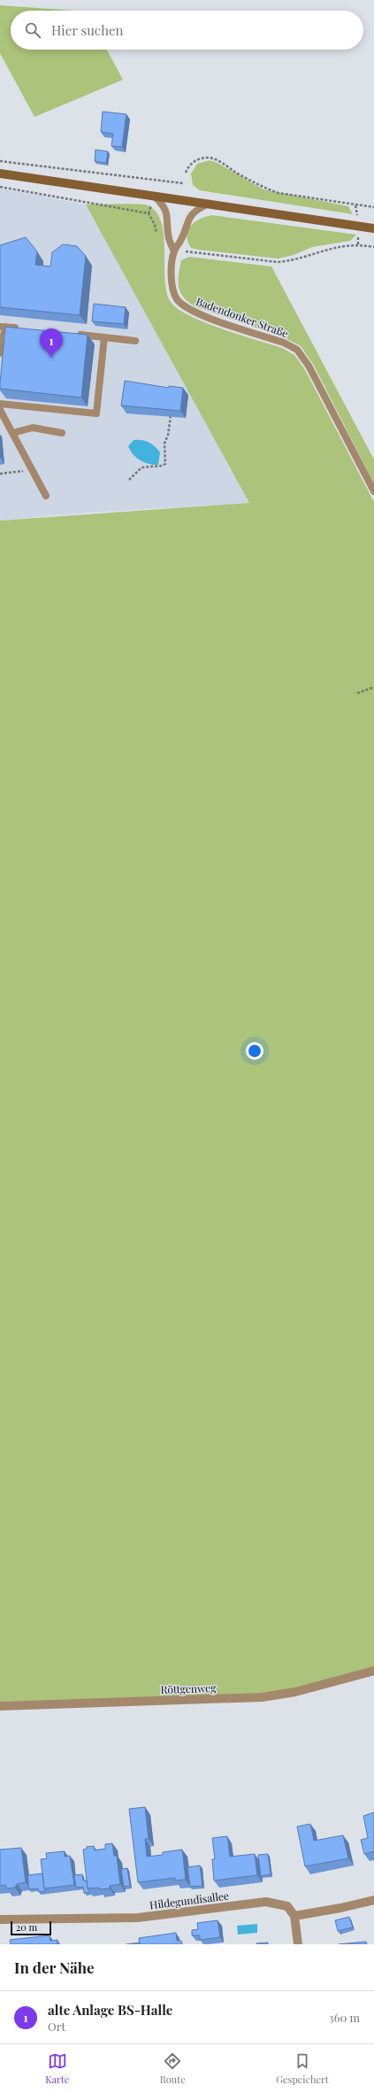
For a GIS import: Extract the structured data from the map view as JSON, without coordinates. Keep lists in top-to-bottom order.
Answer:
{
  "streets": {
    "street": ["Röttgenweg", "Hildegundisallee"],
    "lane": ["Badendonker Straße"]
  },
  "scale_bar": "20 m",
  "page": {
    "search": "Hier suchen",
    "pins": "1",
    "scale": "20 m",
    "heading": "In der Nähe",
    "list": [
      {
        "mark": "1",
        "name": "alte Anlage BS-Halle",
        "note": "Ort",
        "value": "360 m"
      }
    ],
    "nav": ["Karte", "Route", "Gespeichert"]
  }
}
